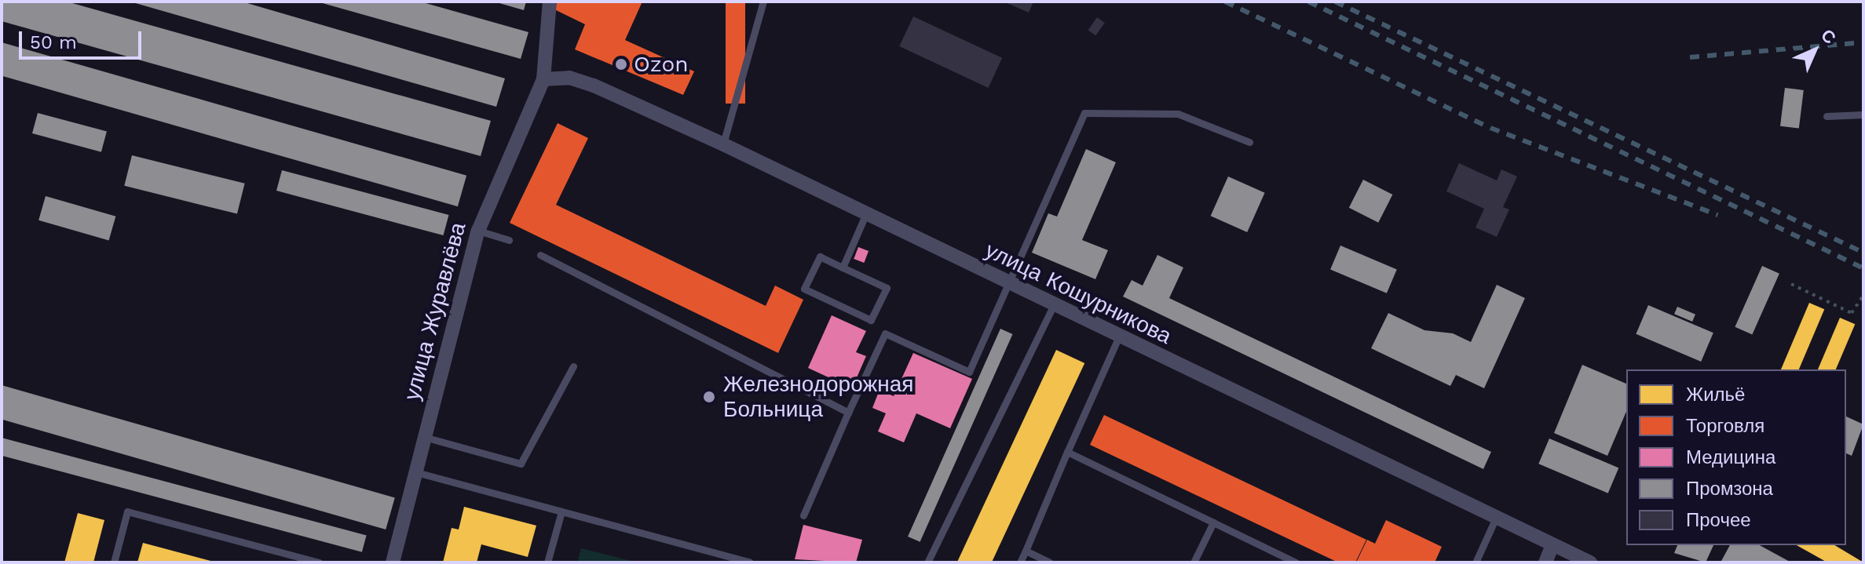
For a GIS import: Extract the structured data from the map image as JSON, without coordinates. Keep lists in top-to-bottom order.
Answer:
{
  "streets": {
    "street": ["улица Кошурникова", "улица Журавлёва"]
  },
  "crossings": [
    ["улица Кошурникова", "улица Журавлёва"]
  ],
  "places": ["Ozon", "Железнодорожная Больница"],
  "legend": [
    "Жильё",
    "Торговля",
    "Медицина",
    "Промзона",
    "Прочее"
  ],
  "scale_bar": "50 m",
  "north": "top right"
}
